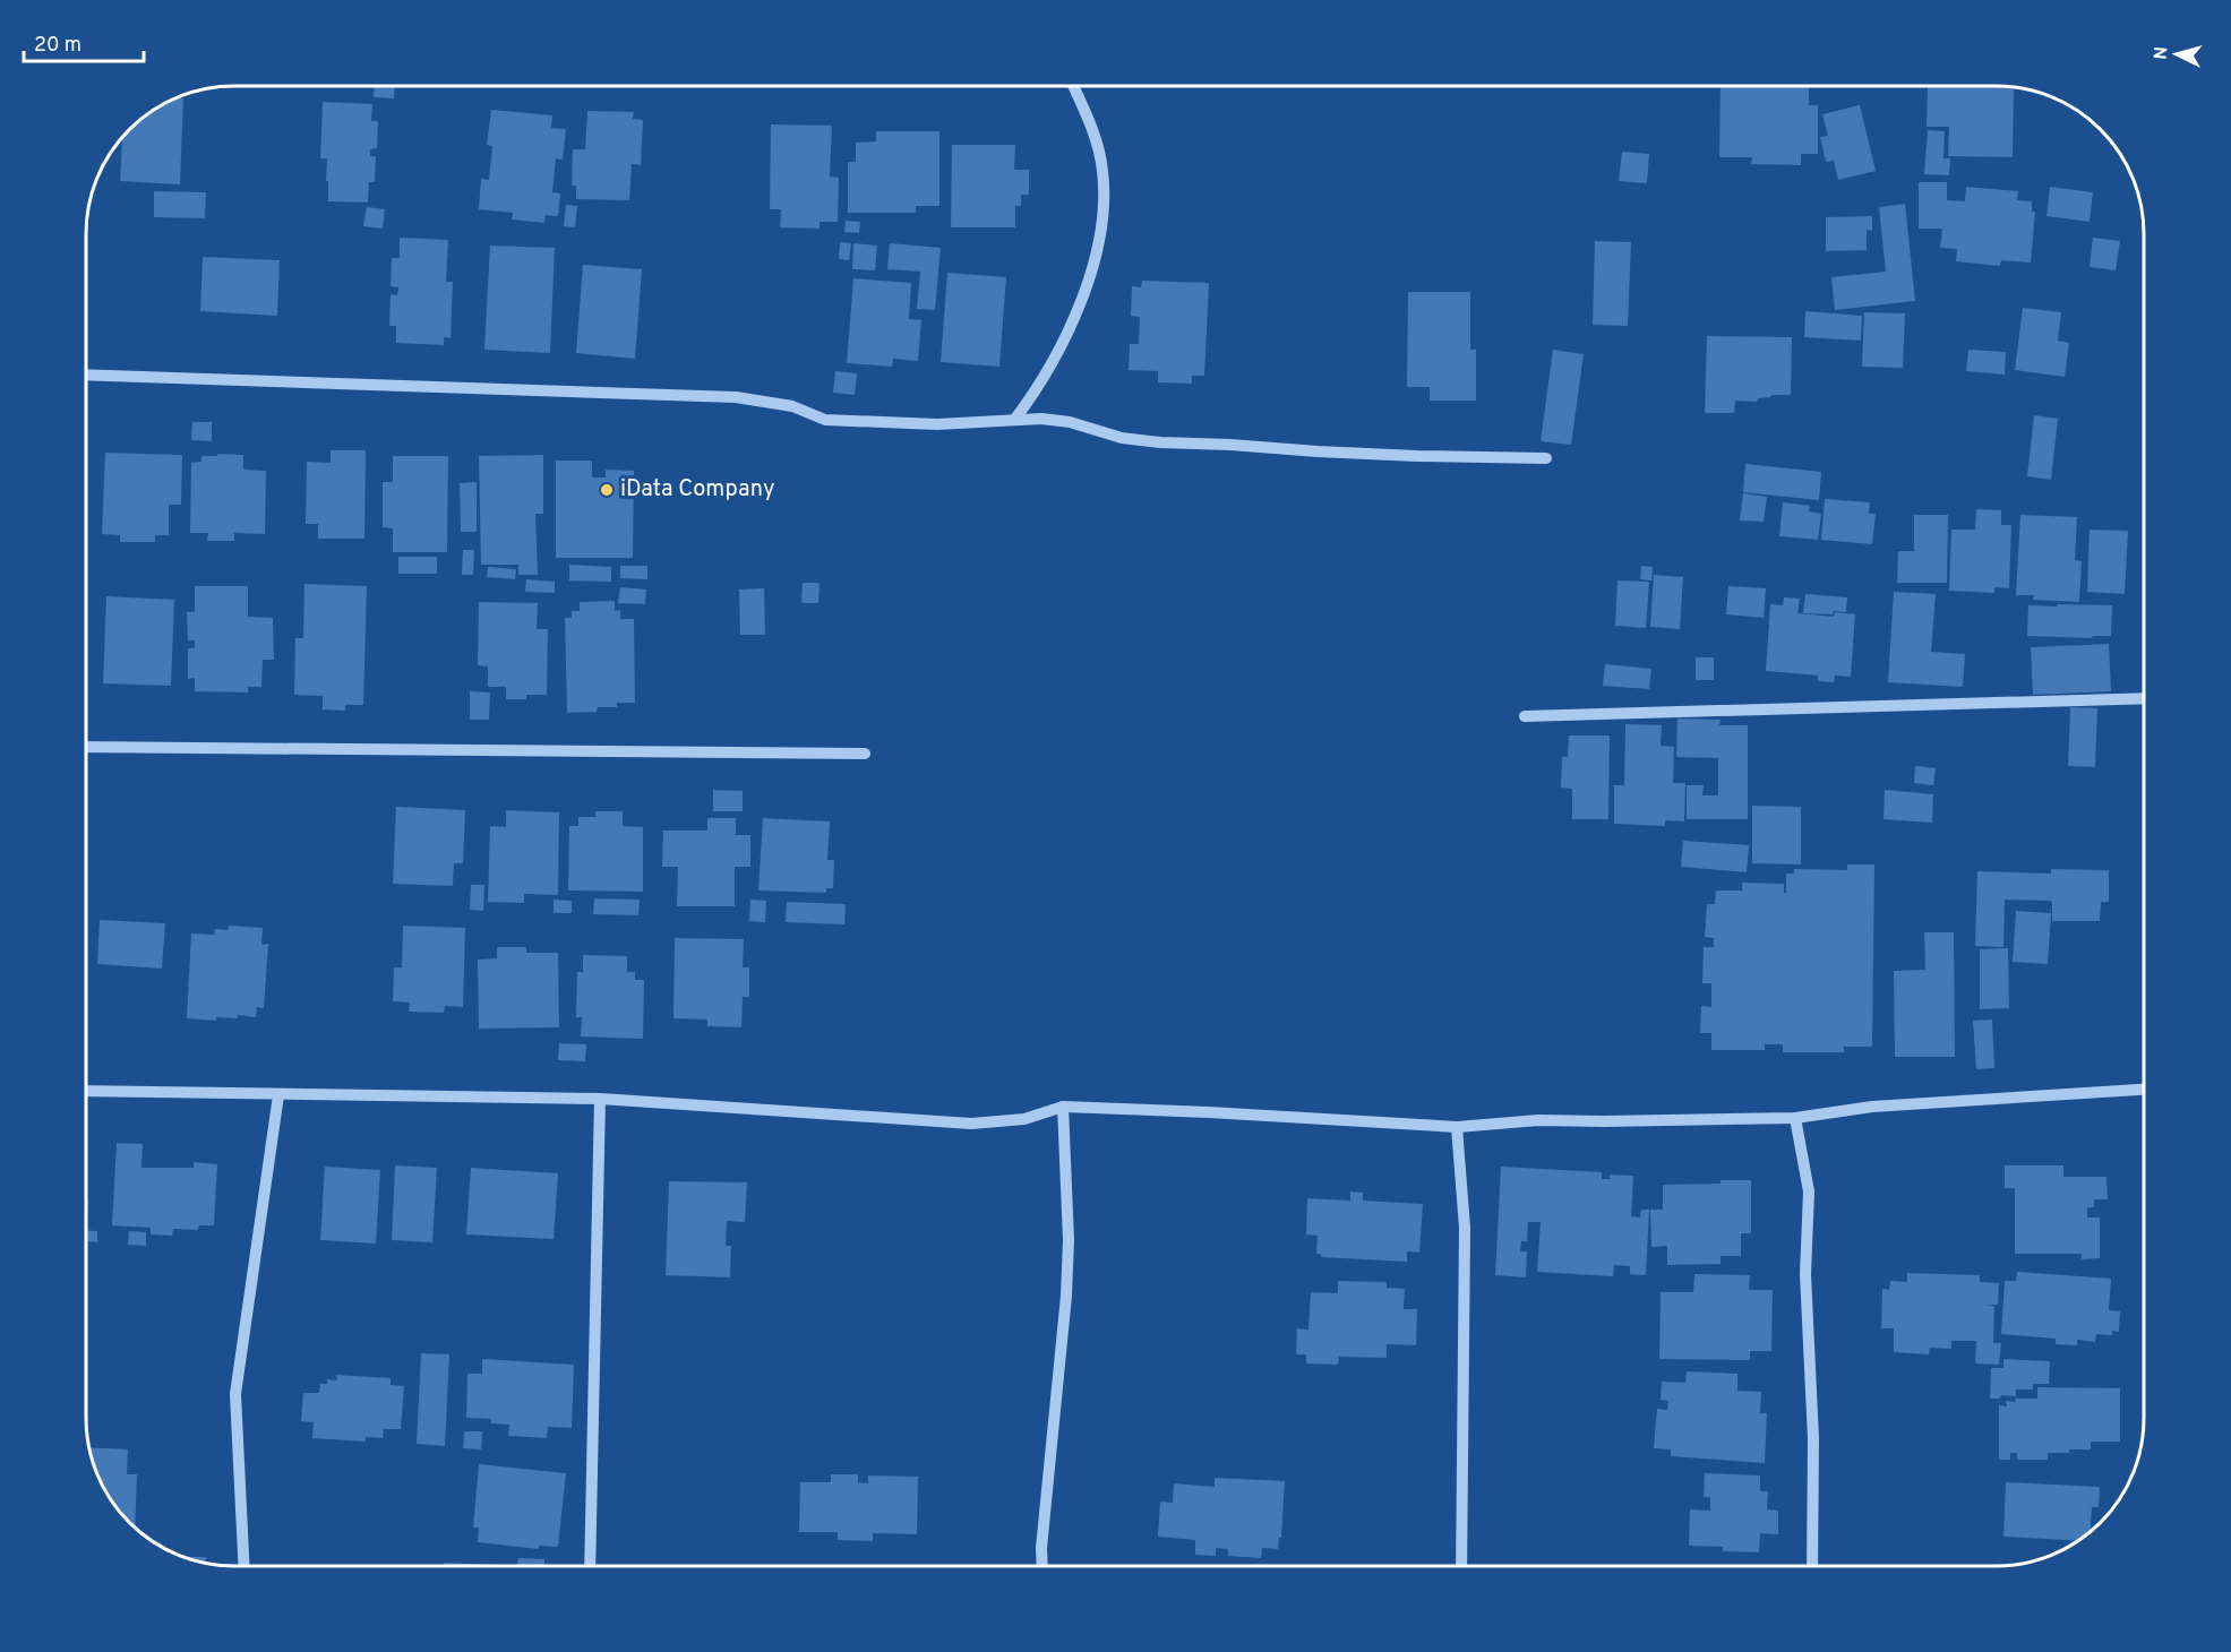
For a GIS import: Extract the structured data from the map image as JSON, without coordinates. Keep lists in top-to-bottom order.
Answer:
{
  "places": ["iData Company"],
  "scale_bar": "20 m",
  "north": "left"
}
